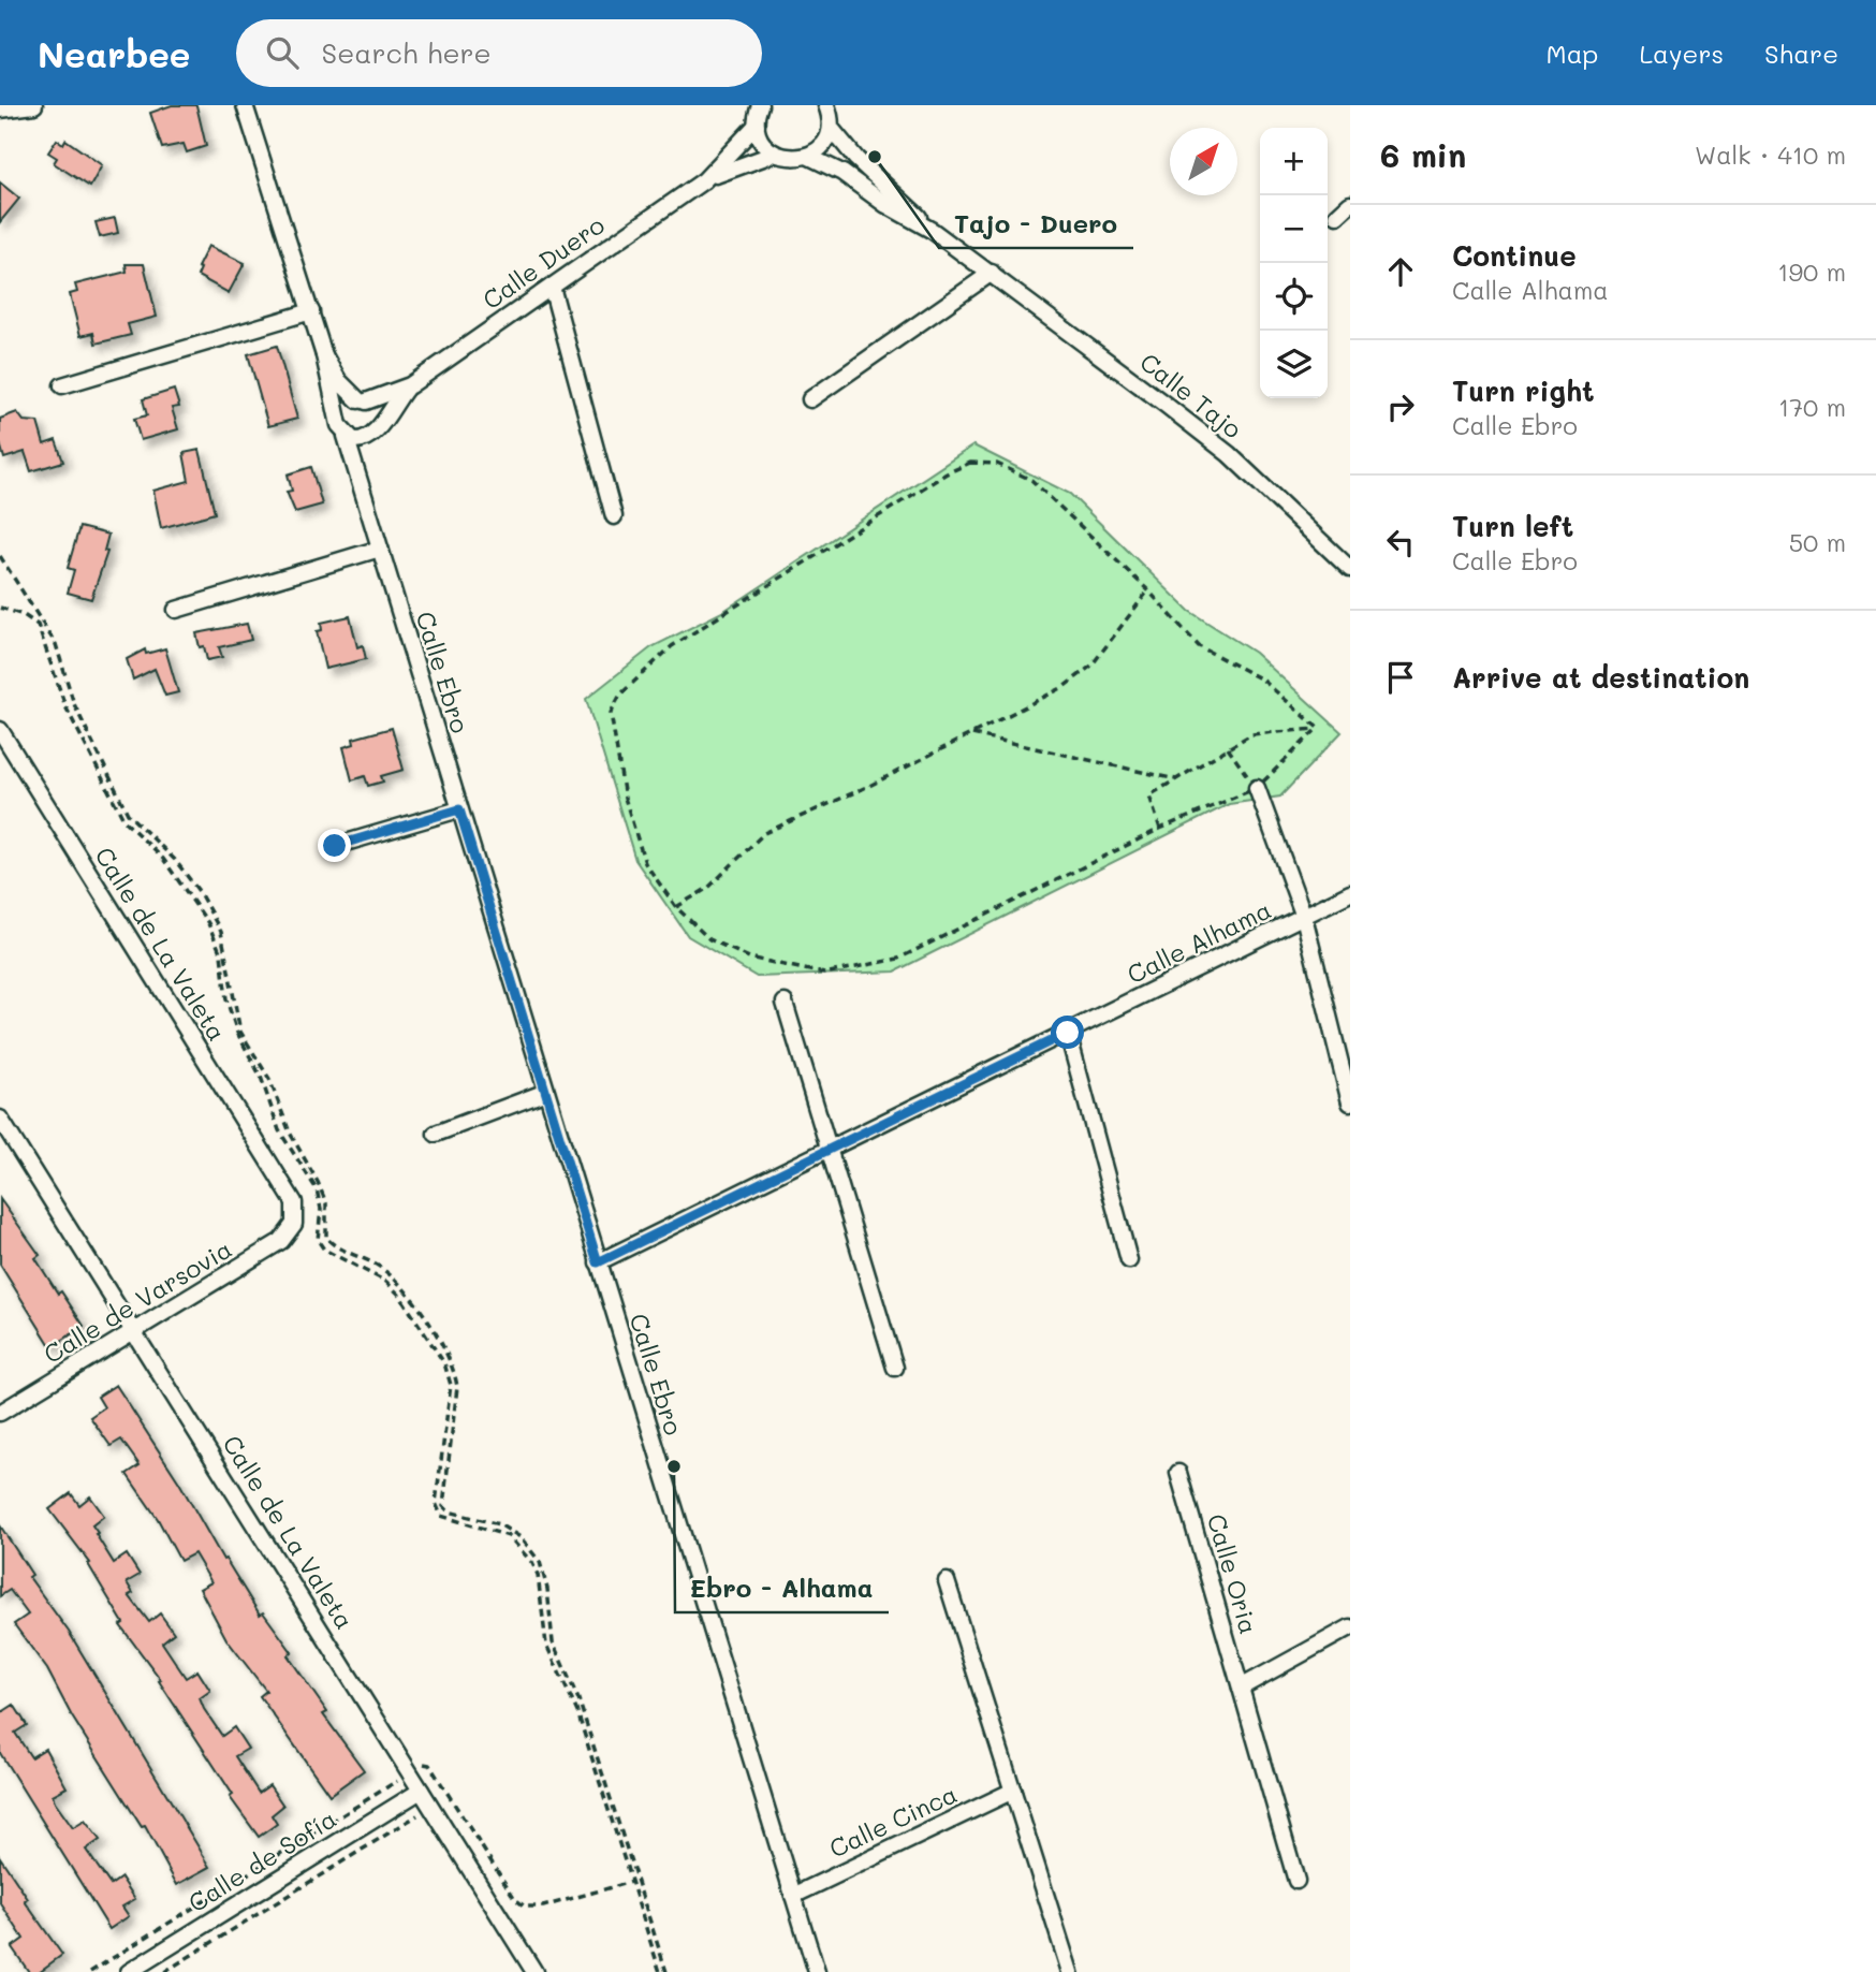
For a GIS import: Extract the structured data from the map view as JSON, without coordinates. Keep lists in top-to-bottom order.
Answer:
{
  "streets": {
    "street": [
      "Calle Duero",
      "Calle Tajo",
      "Calle Ebro",
      "Calle Alhama",
      "Calle de La Valeta",
      "Calle de Varsovia",
      "Calle Oria",
      "Calle Cinca",
      "Calle de Sofía"
    ]
  },
  "crossings": [
    ["Calle Duero", "Calle Ebro"],
    ["Calle Ebro", "Calle Alhama"],
    ["Calle Ebro", "Calle Cinca"],
    ["Calle de La Valeta", "Calle de Varsovia"],
    ["Calle de La Valeta", "Calle de Sofía"]
  ],
  "places": ["Tajo - Duero", "Ebro - Alhama"],
  "north": "top right",
  "page": {
    "header": "Nearbee",
    "search": "Search here",
    "nav": ["Map", "Layers", "Share"],
    "heading": ["6 min", "Walk · 410 m"],
    "map_buttons": ["+", "−"],
    "list": [
      ["Continue", "Calle Alhama", "190 m"],
      ["Turn right", "Calle Ebro", "170 m"],
      ["Turn left", "Calle Ebro", "50 m"],
      "Arrive at destination"
    ]
  }
}
